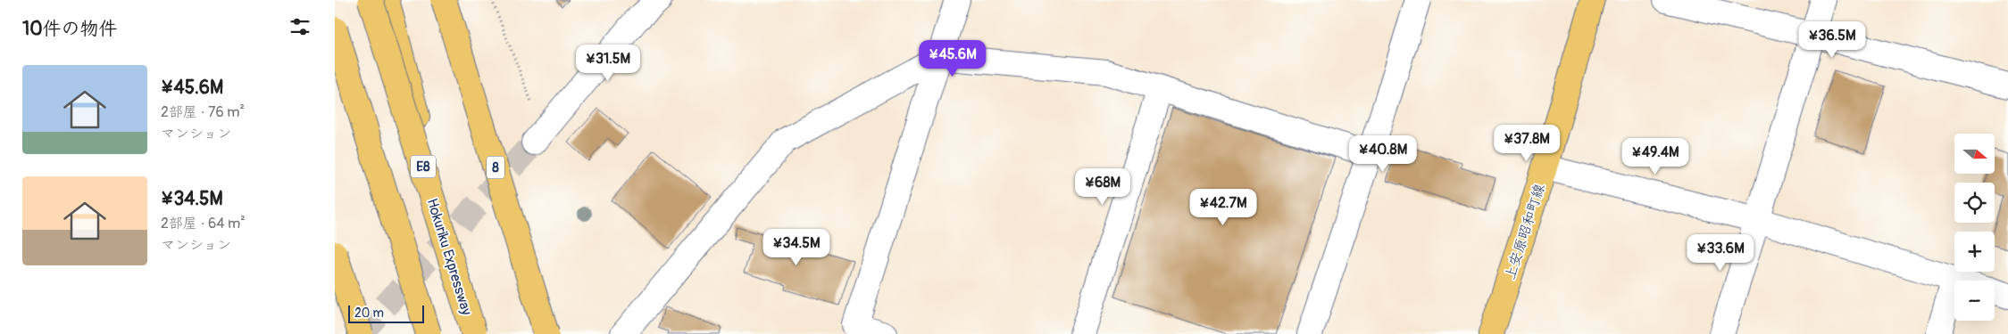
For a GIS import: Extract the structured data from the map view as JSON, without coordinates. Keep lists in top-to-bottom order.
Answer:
{
  "streets": {
    "main road": [
      "E8",
      "8",
      "上安原昭和町線",
      "Hokuriku Expressway"
    ]
  },
  "scale_bar": "20 m",
  "north": "right",
  "page": {
    "heading": "10件の物件",
    "price": [
      "¥36.5M",
      "¥45.6M",
      "¥31.5M",
      "¥37.8M",
      "¥40.8M",
      "¥49.4M",
      "¥68M",
      "¥42.7M",
      "¥34.5M",
      "¥33.6M"
    ],
    "list": [
      {
        "name": "¥45.6M",
        "note": "2部屋 · 76 m² · マンション"
      },
      {
        "name": "¥34.5M",
        "note": "2部屋 · 64 m² · マンション"
      }
    ],
    "map_buttons": ["+", "−"],
    "scale": "20 m"
  }
}
